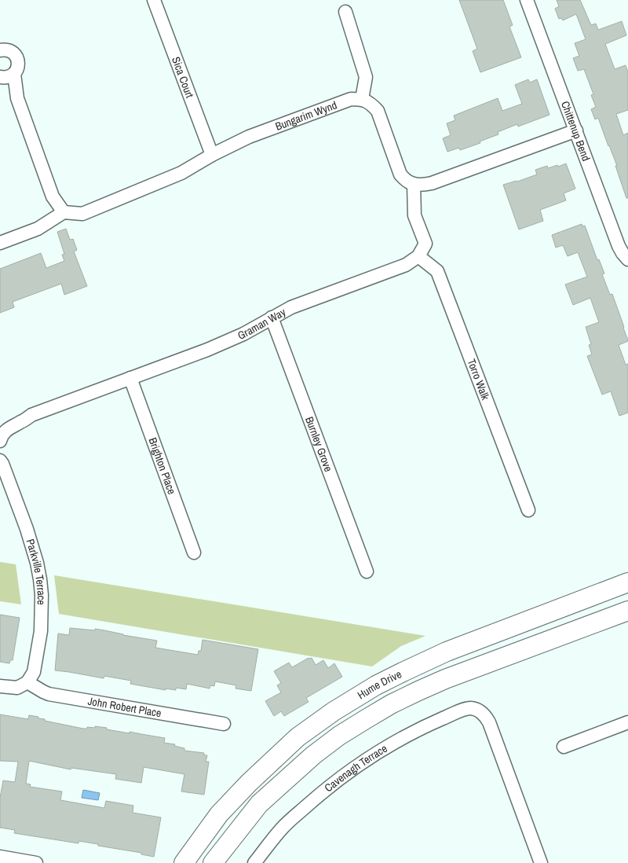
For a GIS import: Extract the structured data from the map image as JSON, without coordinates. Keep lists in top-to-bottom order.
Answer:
{
  "streets": {
    "street": [
      "Sica Court",
      "Bungarim Wynd",
      "Chittenup Bend",
      "Graman Way",
      "Torro Walk",
      "Burnley Grove",
      "Brighton Place",
      "Parkville Terrace",
      "Hume Drive",
      "John Robert Place",
      "Cavenagh Terrace"
    ]
  },
  "crossings": [
    ["Sica Court", "Bungarim Wynd"],
    ["Graman Way", "Torro Walk"],
    ["Graman Way", "Burnley Grove"],
    ["Graman Way", "Brighton Place"],
    ["Graman Way", "Parkville Terrace"],
    ["Parkville Terrace", "John Robert Place"]
  ]
}
